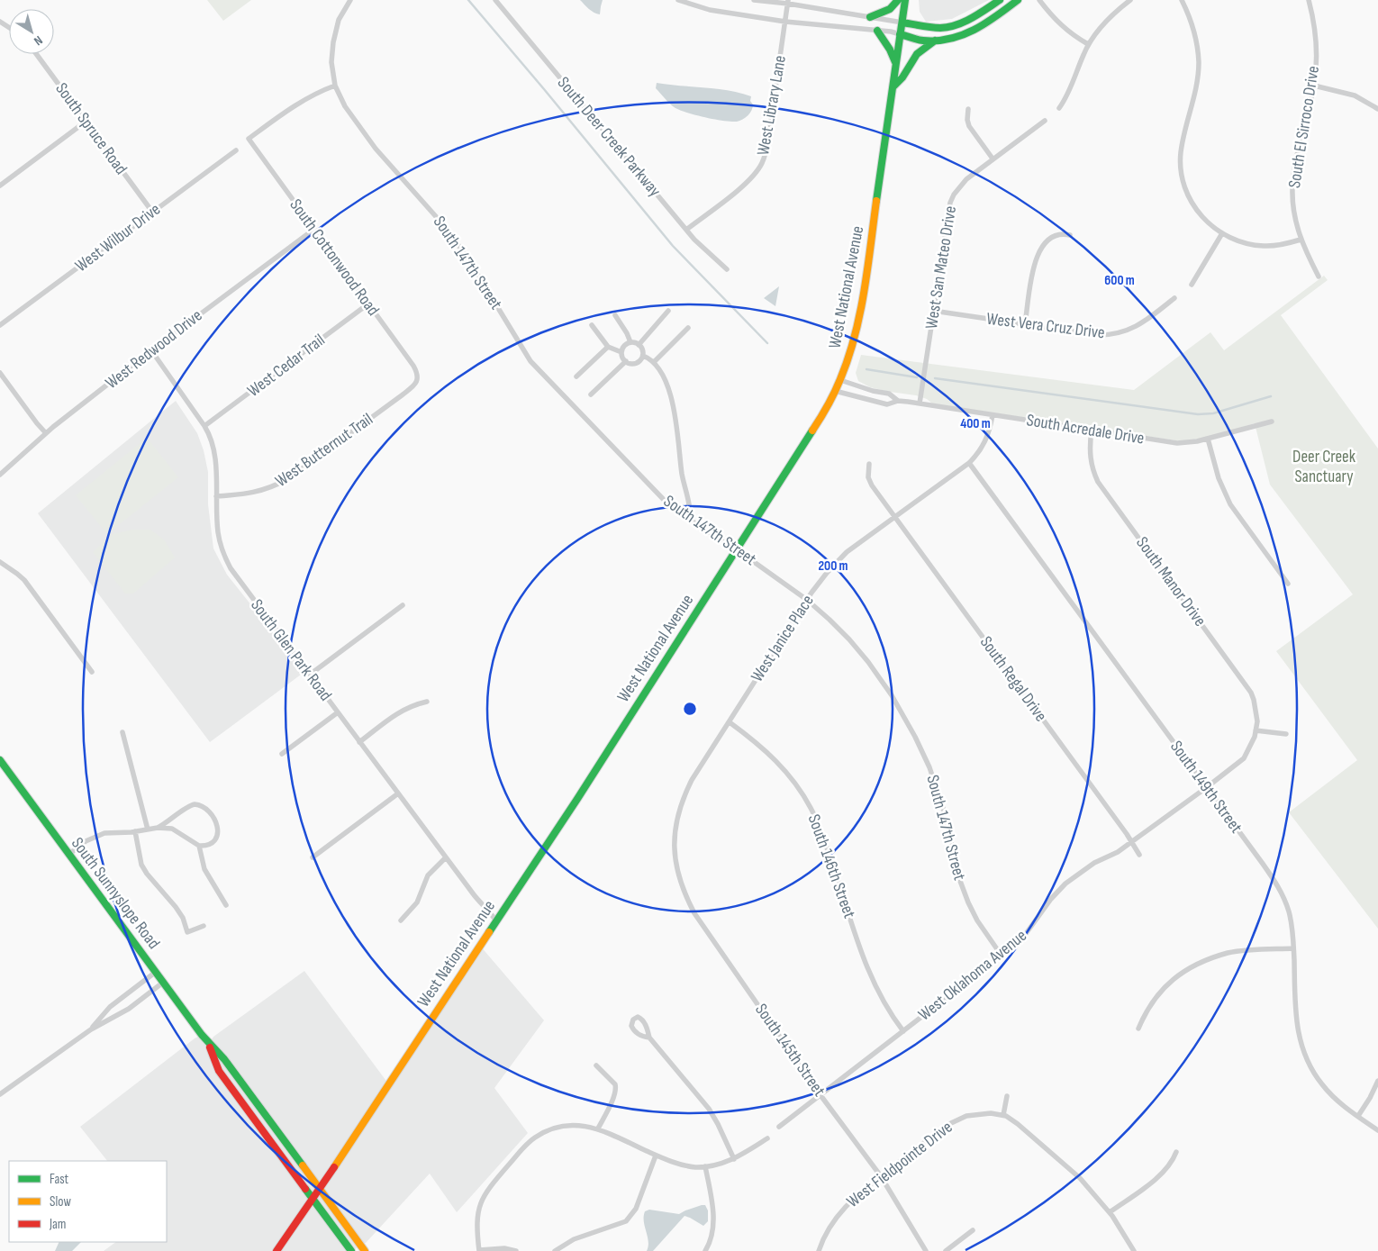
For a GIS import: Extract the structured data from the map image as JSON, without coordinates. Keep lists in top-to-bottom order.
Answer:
{
  "streets": {
    "main road": ["West National Avenue", "South Sunnyslope Road"],
    "street": [
      "West Library Lane",
      "South El Sirroco Drive",
      "South Spruce Road",
      "South Deer Creek Parkway",
      "West Wilbur Drive",
      "South Cottonwood Road",
      "South 147th Street",
      "West San Mateo Drive",
      "West Vera Cruz Drive",
      "West Redwood Drive",
      "West Cedar Trail",
      "South Acredale Drive",
      "West Butternut Trail",
      "South Manor Drive",
      "West Janice Place",
      "South Glen Park Road",
      "South Regal Drive",
      "South 149th Street",
      "South 146th Street",
      "West Oklahoma Avenue",
      "South 145th Street",
      "West Fieldpointe Drive"
    ]
  },
  "crossings": [
    ["West Library Lane", "South Deer Creek Parkway"],
    ["South Spruce Road", "West Wilbur Drive"],
    ["South Cottonwood Road", "South 147th Street"],
    ["South Cottonwood Road", "West Redwood Drive"],
    ["South Cottonwood Road", "West Cedar Trail"],
    ["South Cottonwood Road", "West Butternut Trail"],
    ["South 147th Street", "West National Avenue"],
    ["South 147th Street", "West Janice Place"],
    ["South 147th Street", "West Oklahoma Avenue"],
    ["West San Mateo Drive", "West Vera Cruz Drive"],
    ["West San Mateo Drive", "South Acredale Drive"],
    ["West National Avenue", "South Acredale Drive"],
    ["West National Avenue", "South Glen Park Road"],
    ["West National Avenue", "South Sunnyslope Road"],
    ["West Redwood Drive", "South Glen Park Road"],
    ["West Cedar Trail", "South Glen Park Road"],
    ["South Acredale Drive", "South Manor Drive"],
    ["South Acredale Drive", "West Janice Place"],
    ["West Butternut Trail", "South Glen Park Road"],
    ["South Manor Drive", "West Oklahoma Avenue"],
    ["West Janice Place", "South Regal Drive"],
    ["West Janice Place", "South 149th Street"],
    ["West Janice Place", "South 146th Street"],
    ["West Janice Place", "South 145th Street"],
    ["South Regal Drive", "West Oklahoma Avenue"],
    ["South 149th Street", "West Oklahoma Avenue"],
    ["South 146th Street", "West Oklahoma Avenue"],
    ["West Oklahoma Avenue", "South 145th Street"],
    ["South 145th Street", "West Fieldpointe Drive"]
  ],
  "parks": ["Deer Creek Sanctuary"],
  "legend": ["Fast", "Slow", "Jam"],
  "north": "bottom right",
  "rings": ["600 m", "400 m", "200 m"]
}
